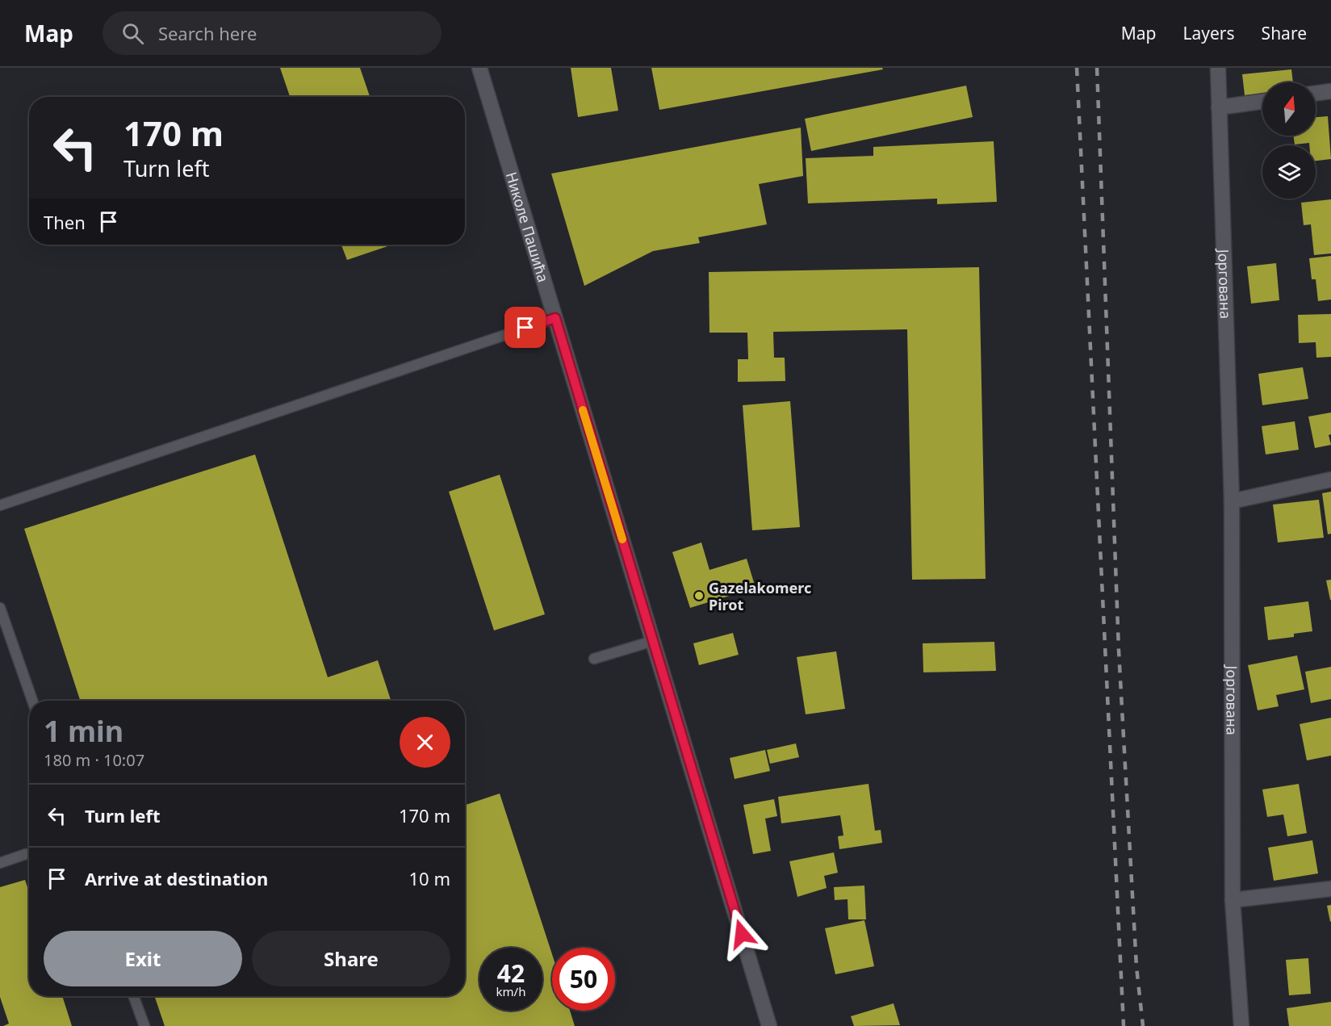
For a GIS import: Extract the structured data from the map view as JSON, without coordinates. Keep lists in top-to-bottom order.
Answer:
{
  "streets": {
    "street": ["Николе Пашића", "Јоргована"]
  },
  "places": ["Gazelakomerc Pirot"],
  "north": "top",
  "page": {
    "header": "Map",
    "search": "Search here",
    "nav": ["Map", "Layers", "Share"],
    "turn": ["170 m", "Turn left"],
    "then": "Then",
    "heading": ["1 min", "180 m · 10:07"],
    "list": [
      {
        "name": "Turn left",
        "value": "170 m"
      },
      {
        "name": "Arrive at destination",
        "value": "10 m"
      }
    ],
    "buttons": ["Exit", "Share"],
    "speed": "42 km/h",
    "limit": "50"
  }
}
